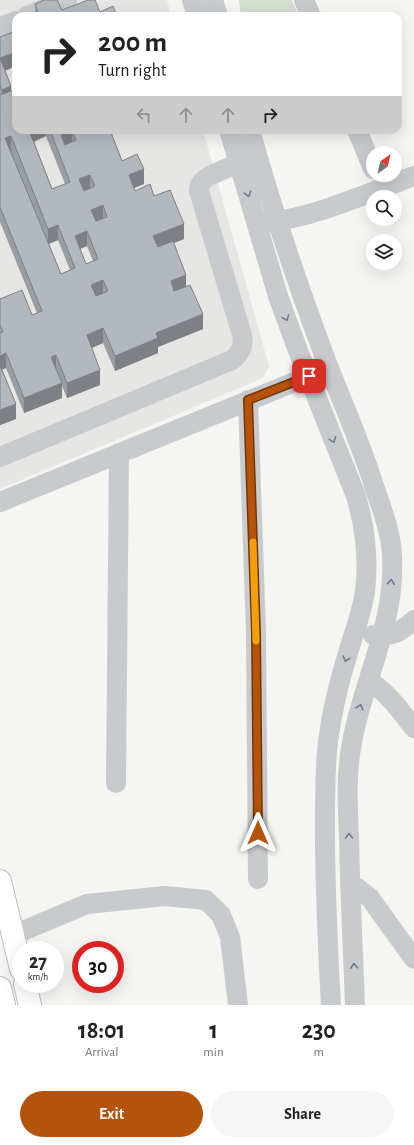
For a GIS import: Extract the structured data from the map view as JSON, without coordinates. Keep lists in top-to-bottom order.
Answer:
{
  "north": "top right",
  "page": {
    "turn": ["200 m", "Turn right"],
    "speed": "27 km/h",
    "limit": "30",
    "eta": [
      "18:01",
      "Arrival",
      "1",
      "min",
      "230",
      "m"
    ],
    "buttons": ["Exit", "Share"]
  }
}
